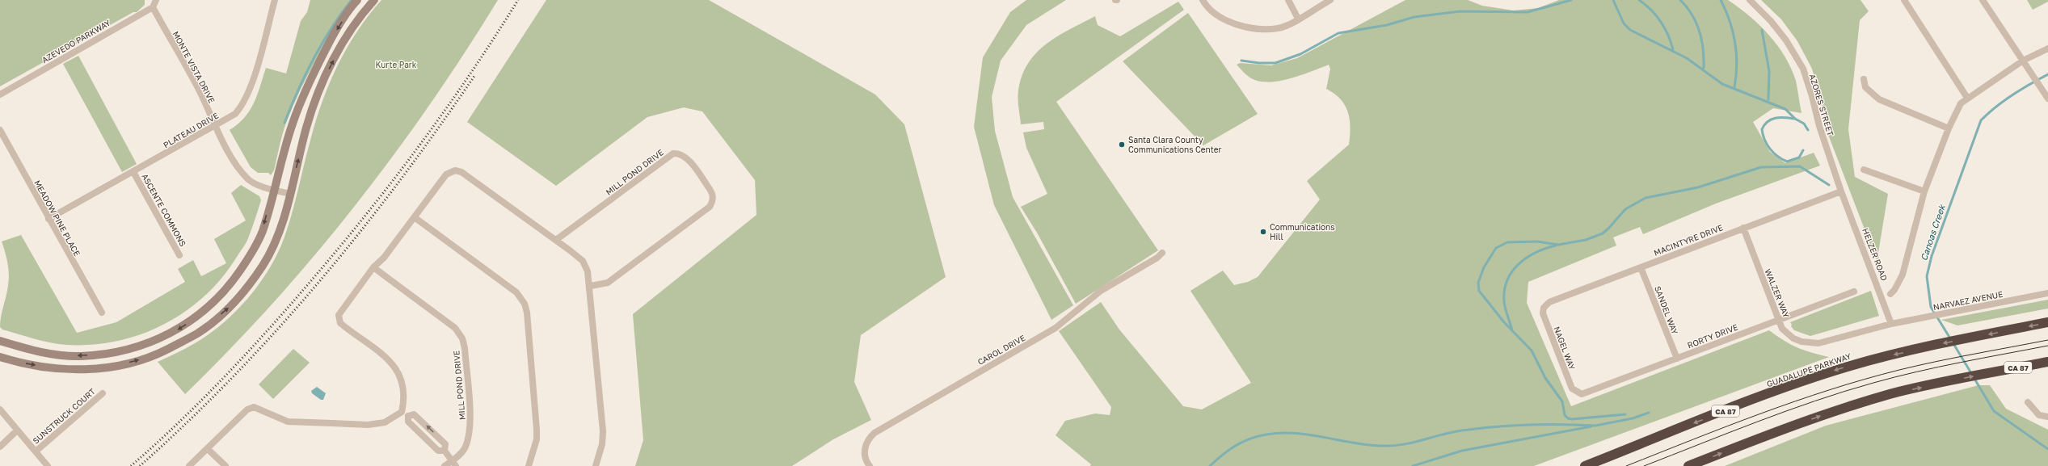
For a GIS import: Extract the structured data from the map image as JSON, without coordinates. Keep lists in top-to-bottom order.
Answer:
{
  "streets": {
    "highway": ["CA 87", "GUADALUPE PARKWAY"],
    "street": [
      "AZEVEDO PARKWAY",
      "MONTE VISTA DRIVE",
      "AZORES STREET",
      "PLATEAU DRIVE",
      "MILL POND DRIVE",
      "ASCENTE COMMONS",
      "MEADOW PINE PLACE",
      "MACINTYRE DRIVE",
      "HELZER ROAD",
      "WALZER WAY",
      "NARVAEZ AVENUE",
      "SANDEL WAY",
      "RORTY DRIVE",
      "NAGEL WAY",
      "CAROL DRIVE",
      "SUNSTRUCK COURT"
    ]
  },
  "crossings": [
    ["AZEVEDO PARKWAY", "MONTE VISTA DRIVE"],
    ["MONTE VISTA DRIVE", "PLATEAU DRIVE"],
    ["AZORES STREET", "MACINTYRE DRIVE"],
    ["AZORES STREET", "HELZER ROAD"],
    ["PLATEAU DRIVE", "ASCENTE COMMONS"],
    ["PLATEAU DRIVE", "MEADOW PINE PLACE"],
    ["MACINTYRE DRIVE", "HELZER ROAD"],
    ["MACINTYRE DRIVE", "WALZER WAY"],
    ["MACINTYRE DRIVE", "SANDEL WAY"],
    ["MACINTYRE DRIVE", "NAGEL WAY"],
    ["HELZER ROAD", "WALZER WAY"],
    ["HELZER ROAD", "NARVAEZ AVENUE"],
    ["WALZER WAY", "NARVAEZ AVENUE"],
    ["WALZER WAY", "RORTY DRIVE"],
    ["SANDEL WAY", "RORTY DRIVE"],
    ["RORTY DRIVE", "NAGEL WAY"]
  ],
  "water": ["Canoas Creek"],
  "parks": ["Kurte Park"],
  "places": ["Santa Clara County Communications Center", "Communications Hill"]
}
